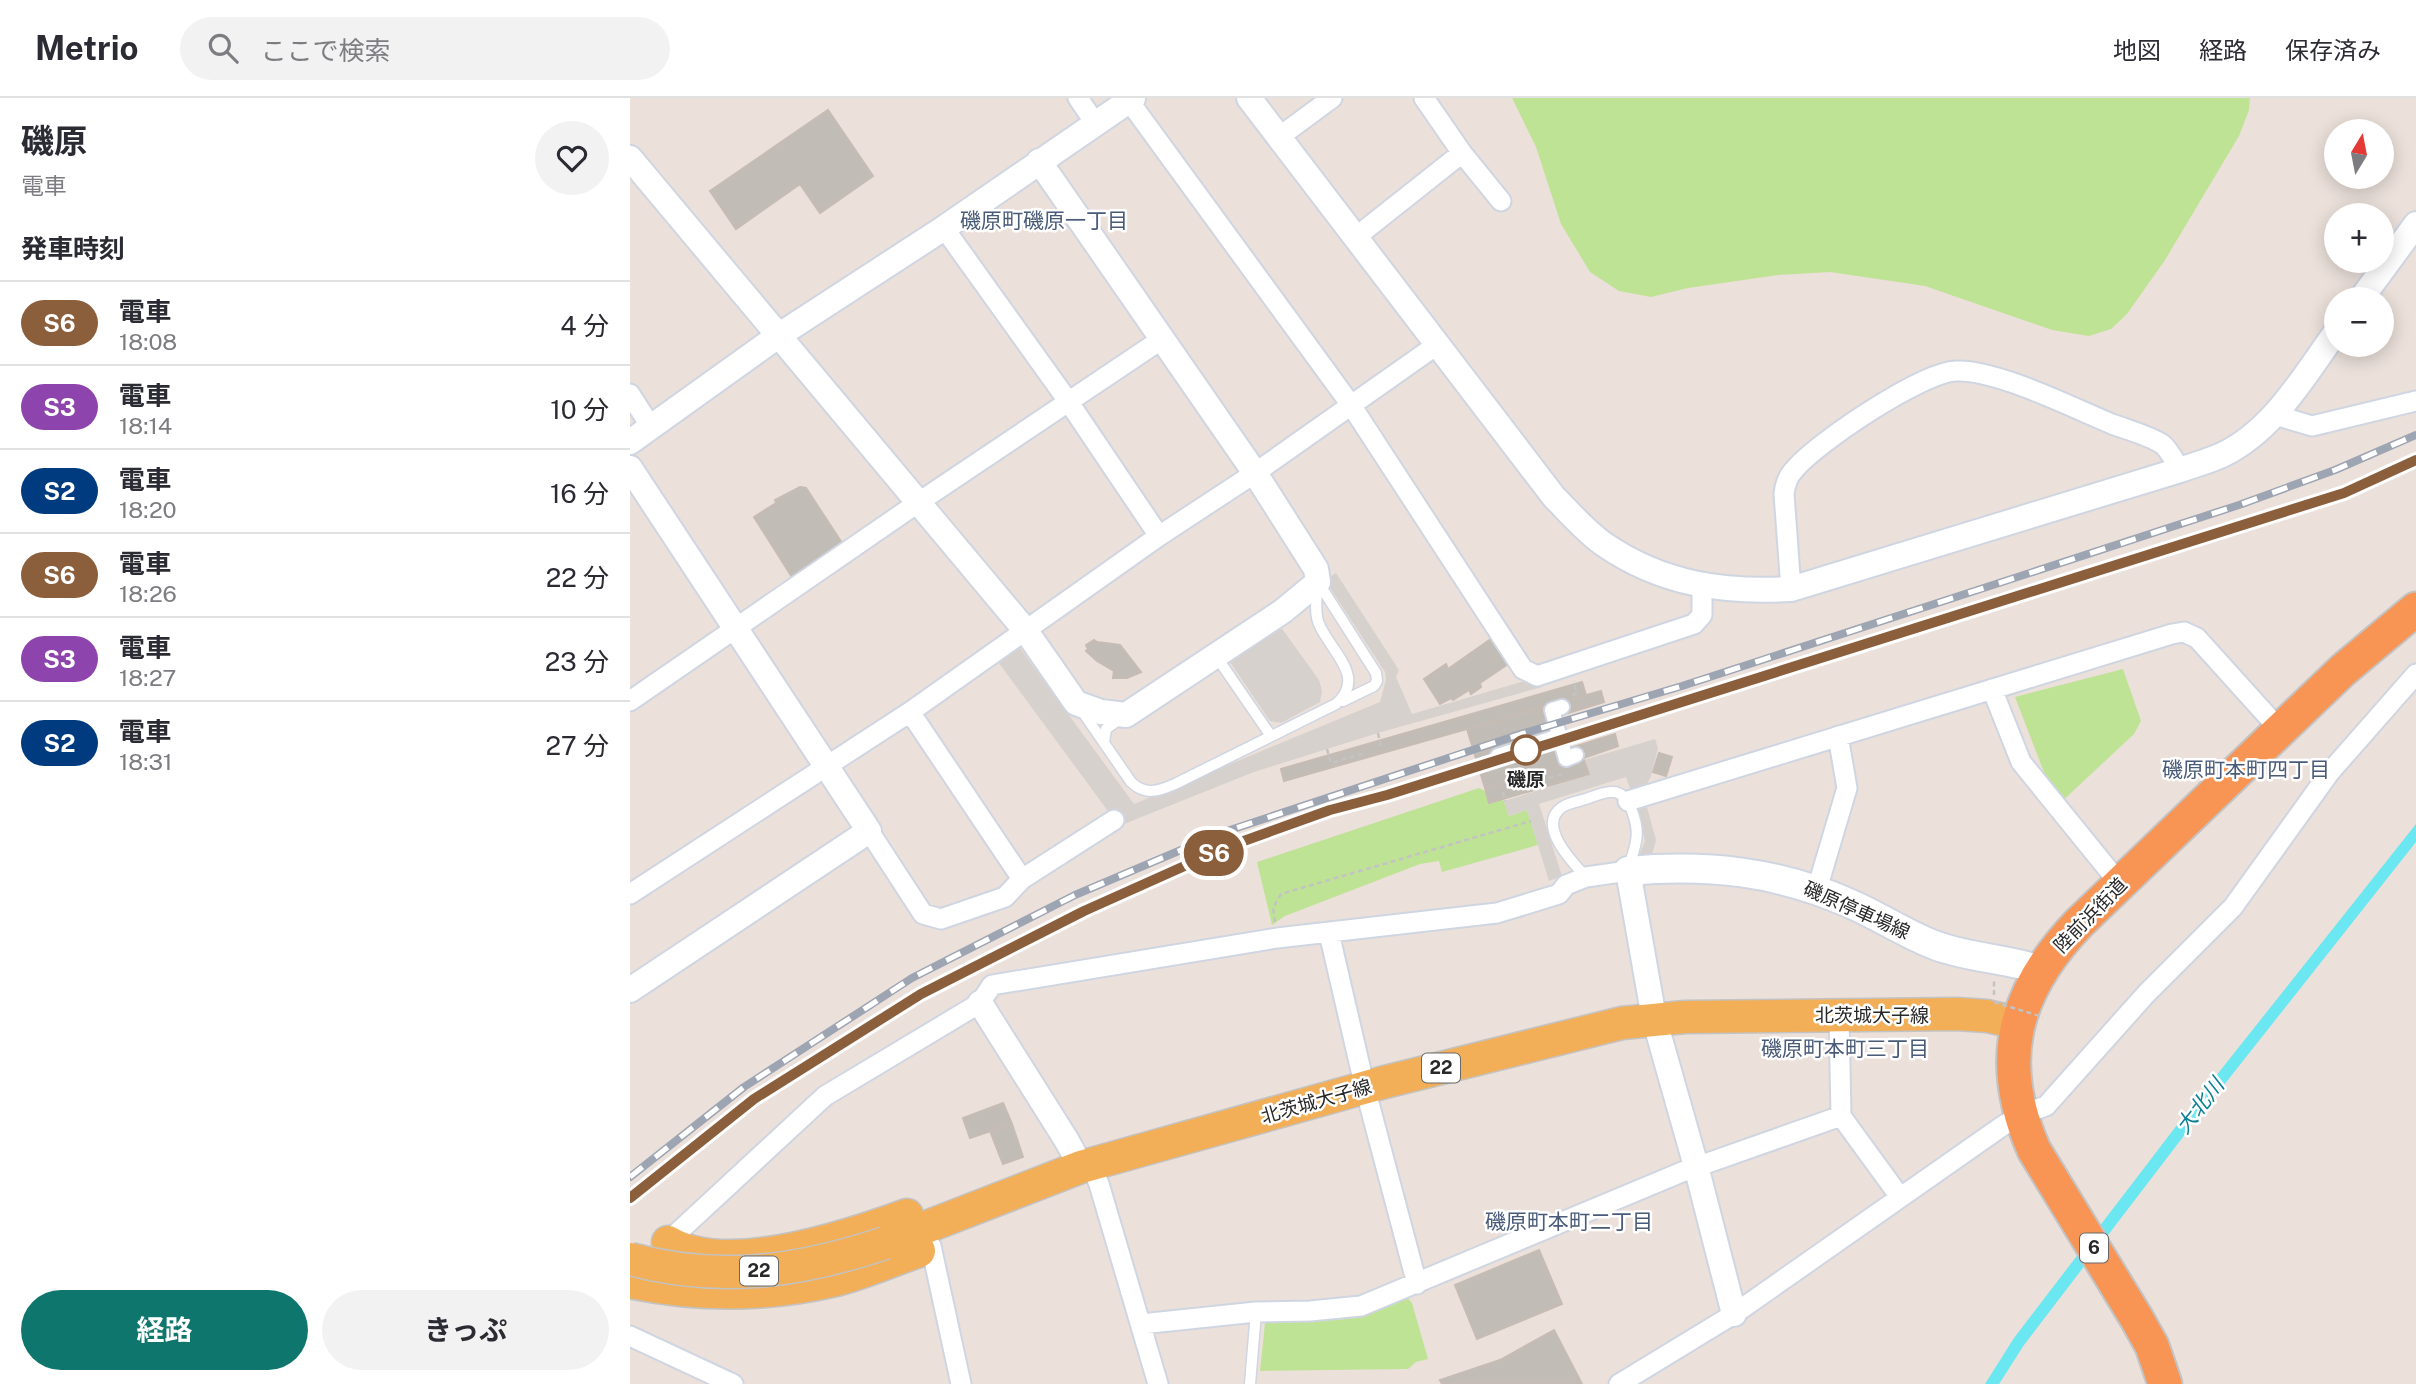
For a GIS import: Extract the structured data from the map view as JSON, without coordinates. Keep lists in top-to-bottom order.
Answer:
{
  "streets": {
    "highway": ["陸前浜街道", "6"],
    "main road": ["磯原停車場線", "北茨城大子線", "22"]
  },
  "crossings": [
    ["磯原停車場線", "陸前浜街道"],
    ["陸前浜街道", "北茨城大子線"]
  ],
  "districts": [
    "磯原町磯原一丁目",
    "磯原町本町四丁目",
    "磯原町本町三丁目",
    "磯原町本町二丁目"
  ],
  "water": ["大北川"],
  "places": ["磯原"],
  "north": "top",
  "page": {
    "header": "Metrio",
    "search": "ここで検索",
    "nav": ["地図", "経路", "保存済み"],
    "heading": [
      ["磯原", "電車"],
      "発車時刻"
    ],
    "on_map": "S6",
    "map_buttons": ["+", "−"],
    "list": [
      {
        "mark": "S6",
        "name": "電車",
        "note": "18:08",
        "value": "4 分"
      },
      {
        "mark": "S3",
        "name": "電車",
        "note": "18:14",
        "value": "10 分"
      },
      {
        "mark": "S2",
        "name": "電車",
        "note": "18:20",
        "value": "16 分"
      },
      {
        "mark": "S6",
        "name": "電車",
        "note": "18:26",
        "value": "22 分"
      },
      {
        "mark": "S3",
        "name": "電車",
        "note": "18:27",
        "value": "23 分"
      },
      {
        "mark": "S2",
        "name": "電車",
        "note": "18:31",
        "value": "27 分"
      }
    ],
    "buttons": ["経路", "きっぷ"]
  }
}
